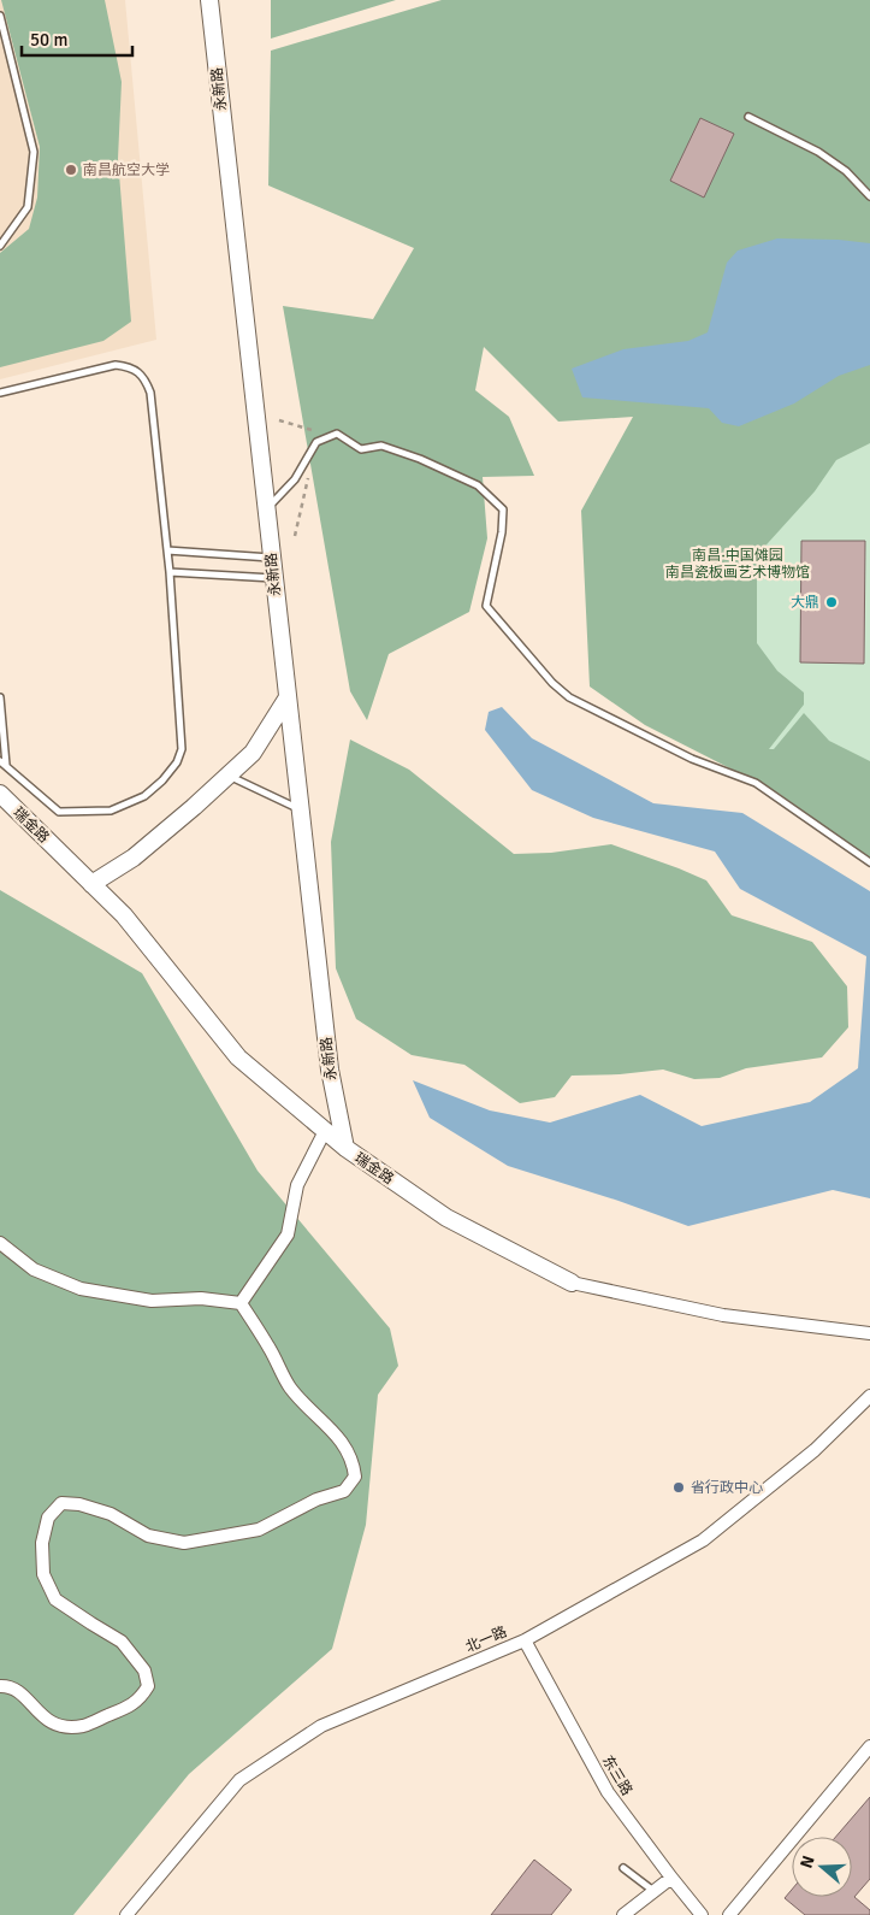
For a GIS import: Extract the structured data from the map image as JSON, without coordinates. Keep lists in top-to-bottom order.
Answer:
{
  "streets": {
    "street": [
      "永新路",
      "瑞金路",
      "北一路",
      "东三路"
    ]
  },
  "crossings": [
    ["永新路", "瑞金路"],
    ["北一路", "东三路"]
  ],
  "parks": ["南昌·中国傩园 南昌瓷板画艺术博物馆"],
  "places": ["南昌航空大学", "大鼎", "省行政中心"],
  "scale_bar": "50 m",
  "north": "left"
}
